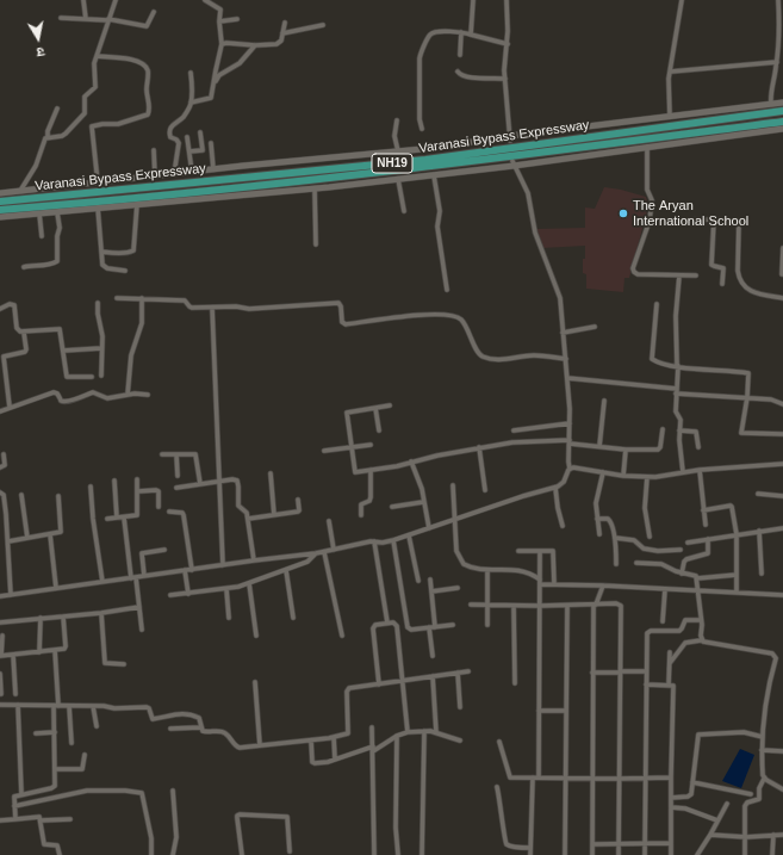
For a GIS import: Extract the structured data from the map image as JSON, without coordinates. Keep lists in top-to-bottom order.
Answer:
{
  "streets": {
    "highway": ["Varanasi Bypass Expressway", "NH19"]
  },
  "places": ["The Aryan International School"],
  "north": "bottom"
}
